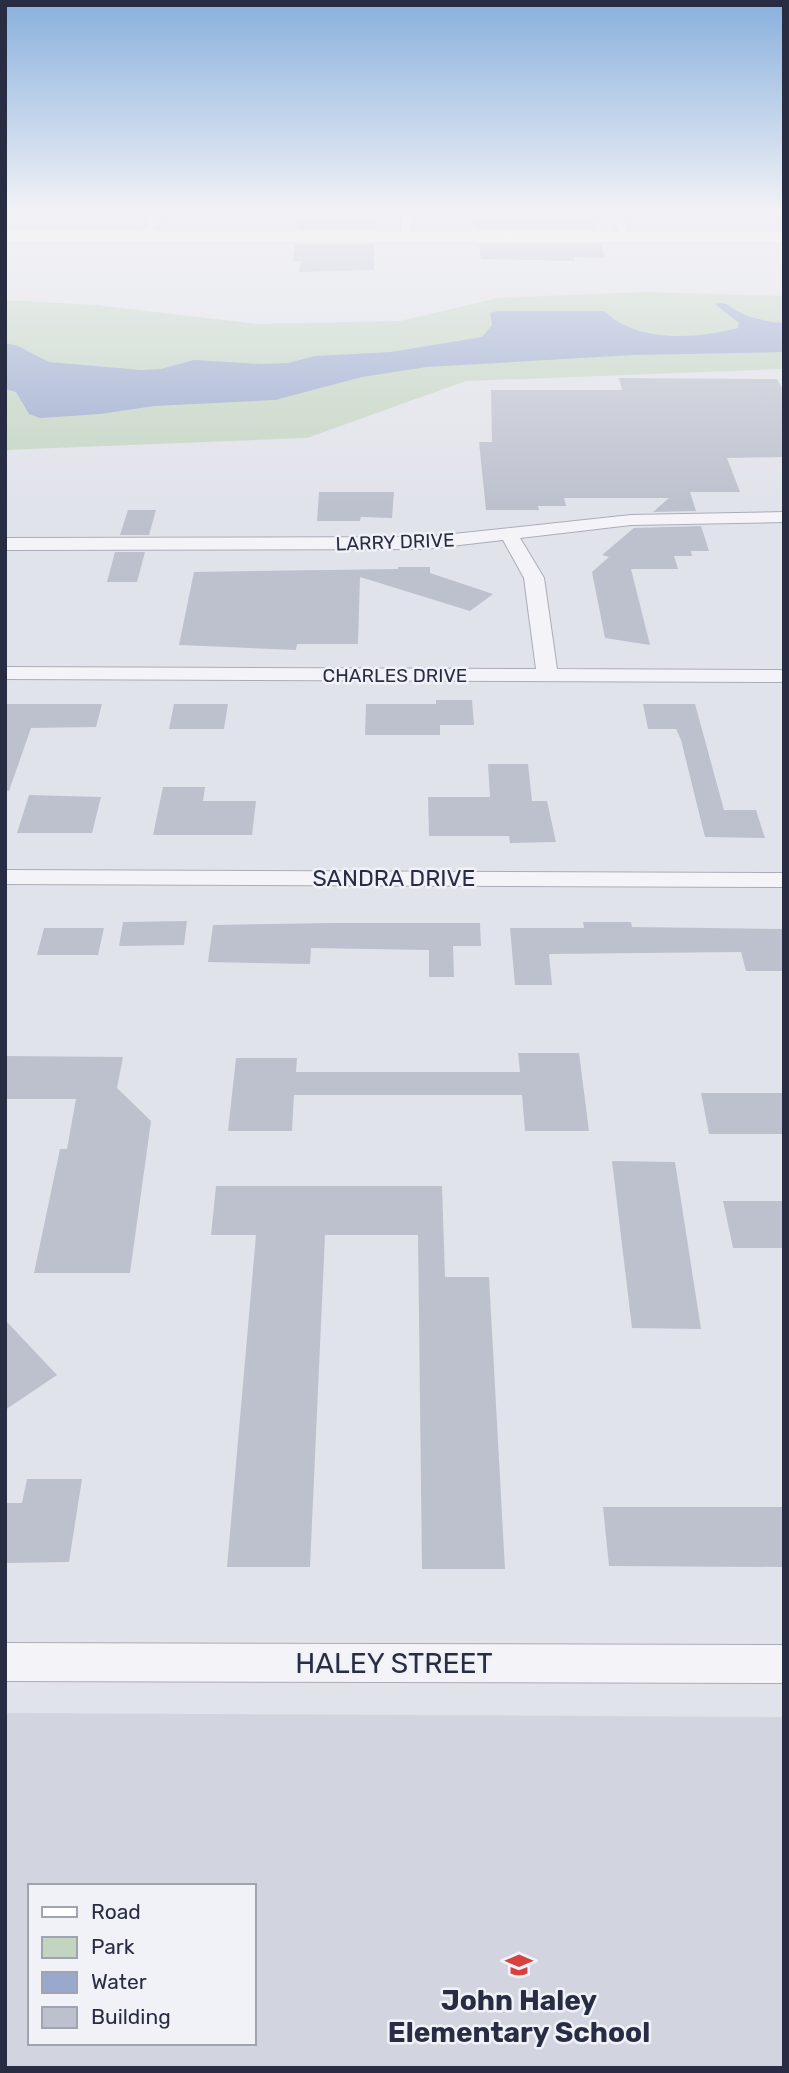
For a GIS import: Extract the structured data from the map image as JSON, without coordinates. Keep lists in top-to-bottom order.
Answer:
{
  "streets": {
    "street": [
      "LARRY DRIVE",
      "CHARLES DRIVE",
      "SANDRA DRIVE",
      "HALEY STREET"
    ]
  },
  "places": {
    "school or university": ["John Haley Elementary School"]
  },
  "legend": [
    "Road",
    "Park",
    "Water",
    "Building"
  ]
}
